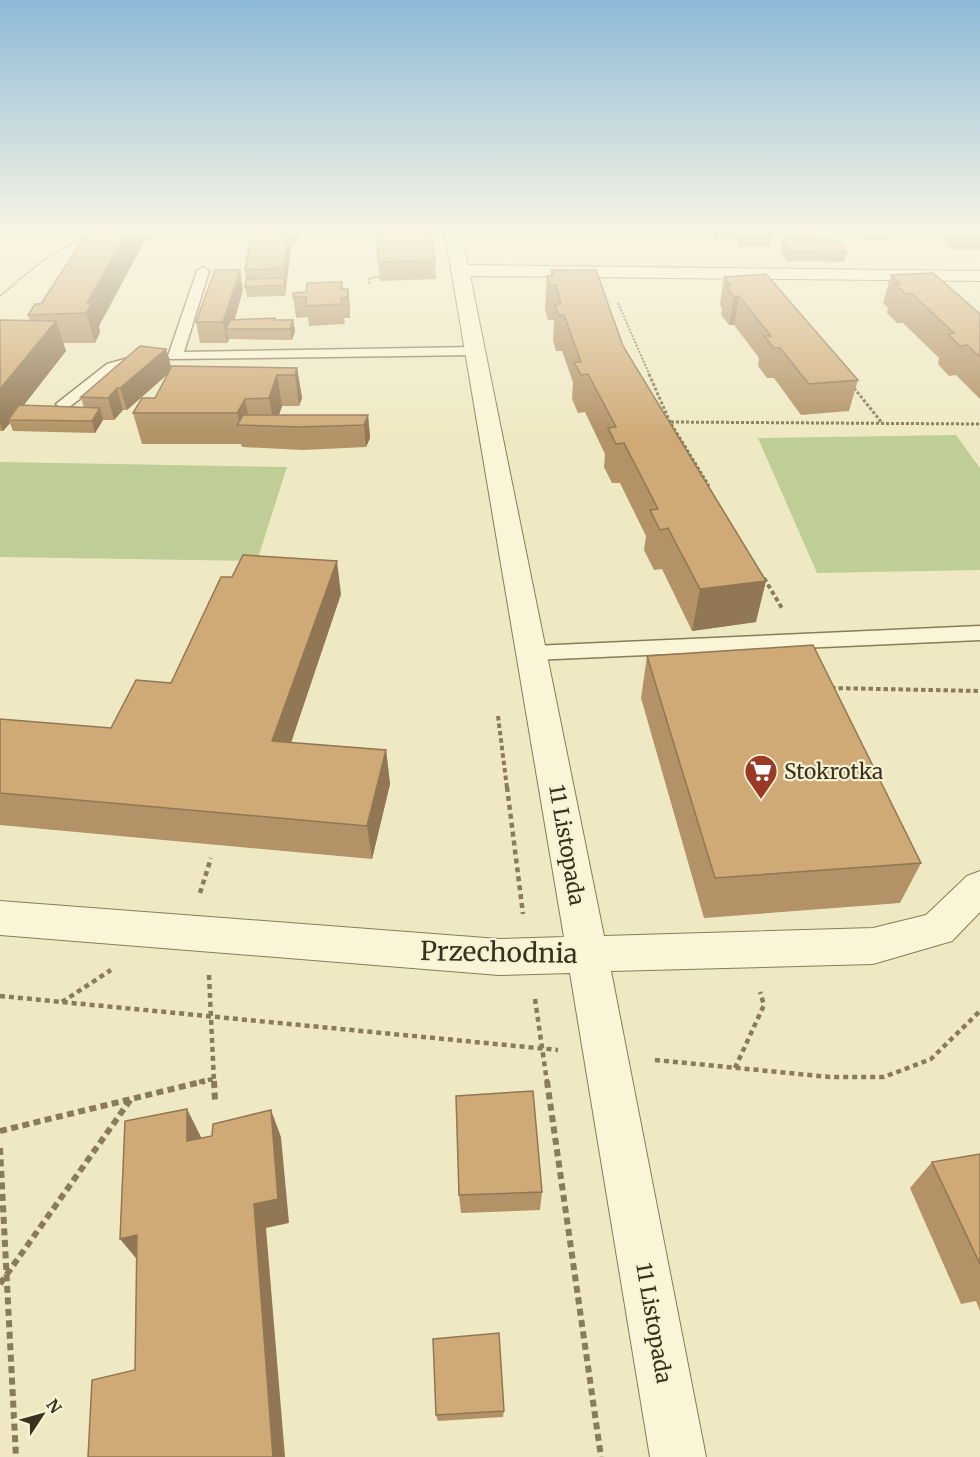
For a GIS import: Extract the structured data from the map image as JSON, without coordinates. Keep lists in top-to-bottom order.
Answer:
{
  "streets": {
    "street": ["11 Listopada", "Przechodnia"]
  },
  "crossings": [
    ["11 Listopada", "Przechodnia"]
  ],
  "places": {
    "supermarket": ["Stokrotka"]
  },
  "north": "top right"
}
